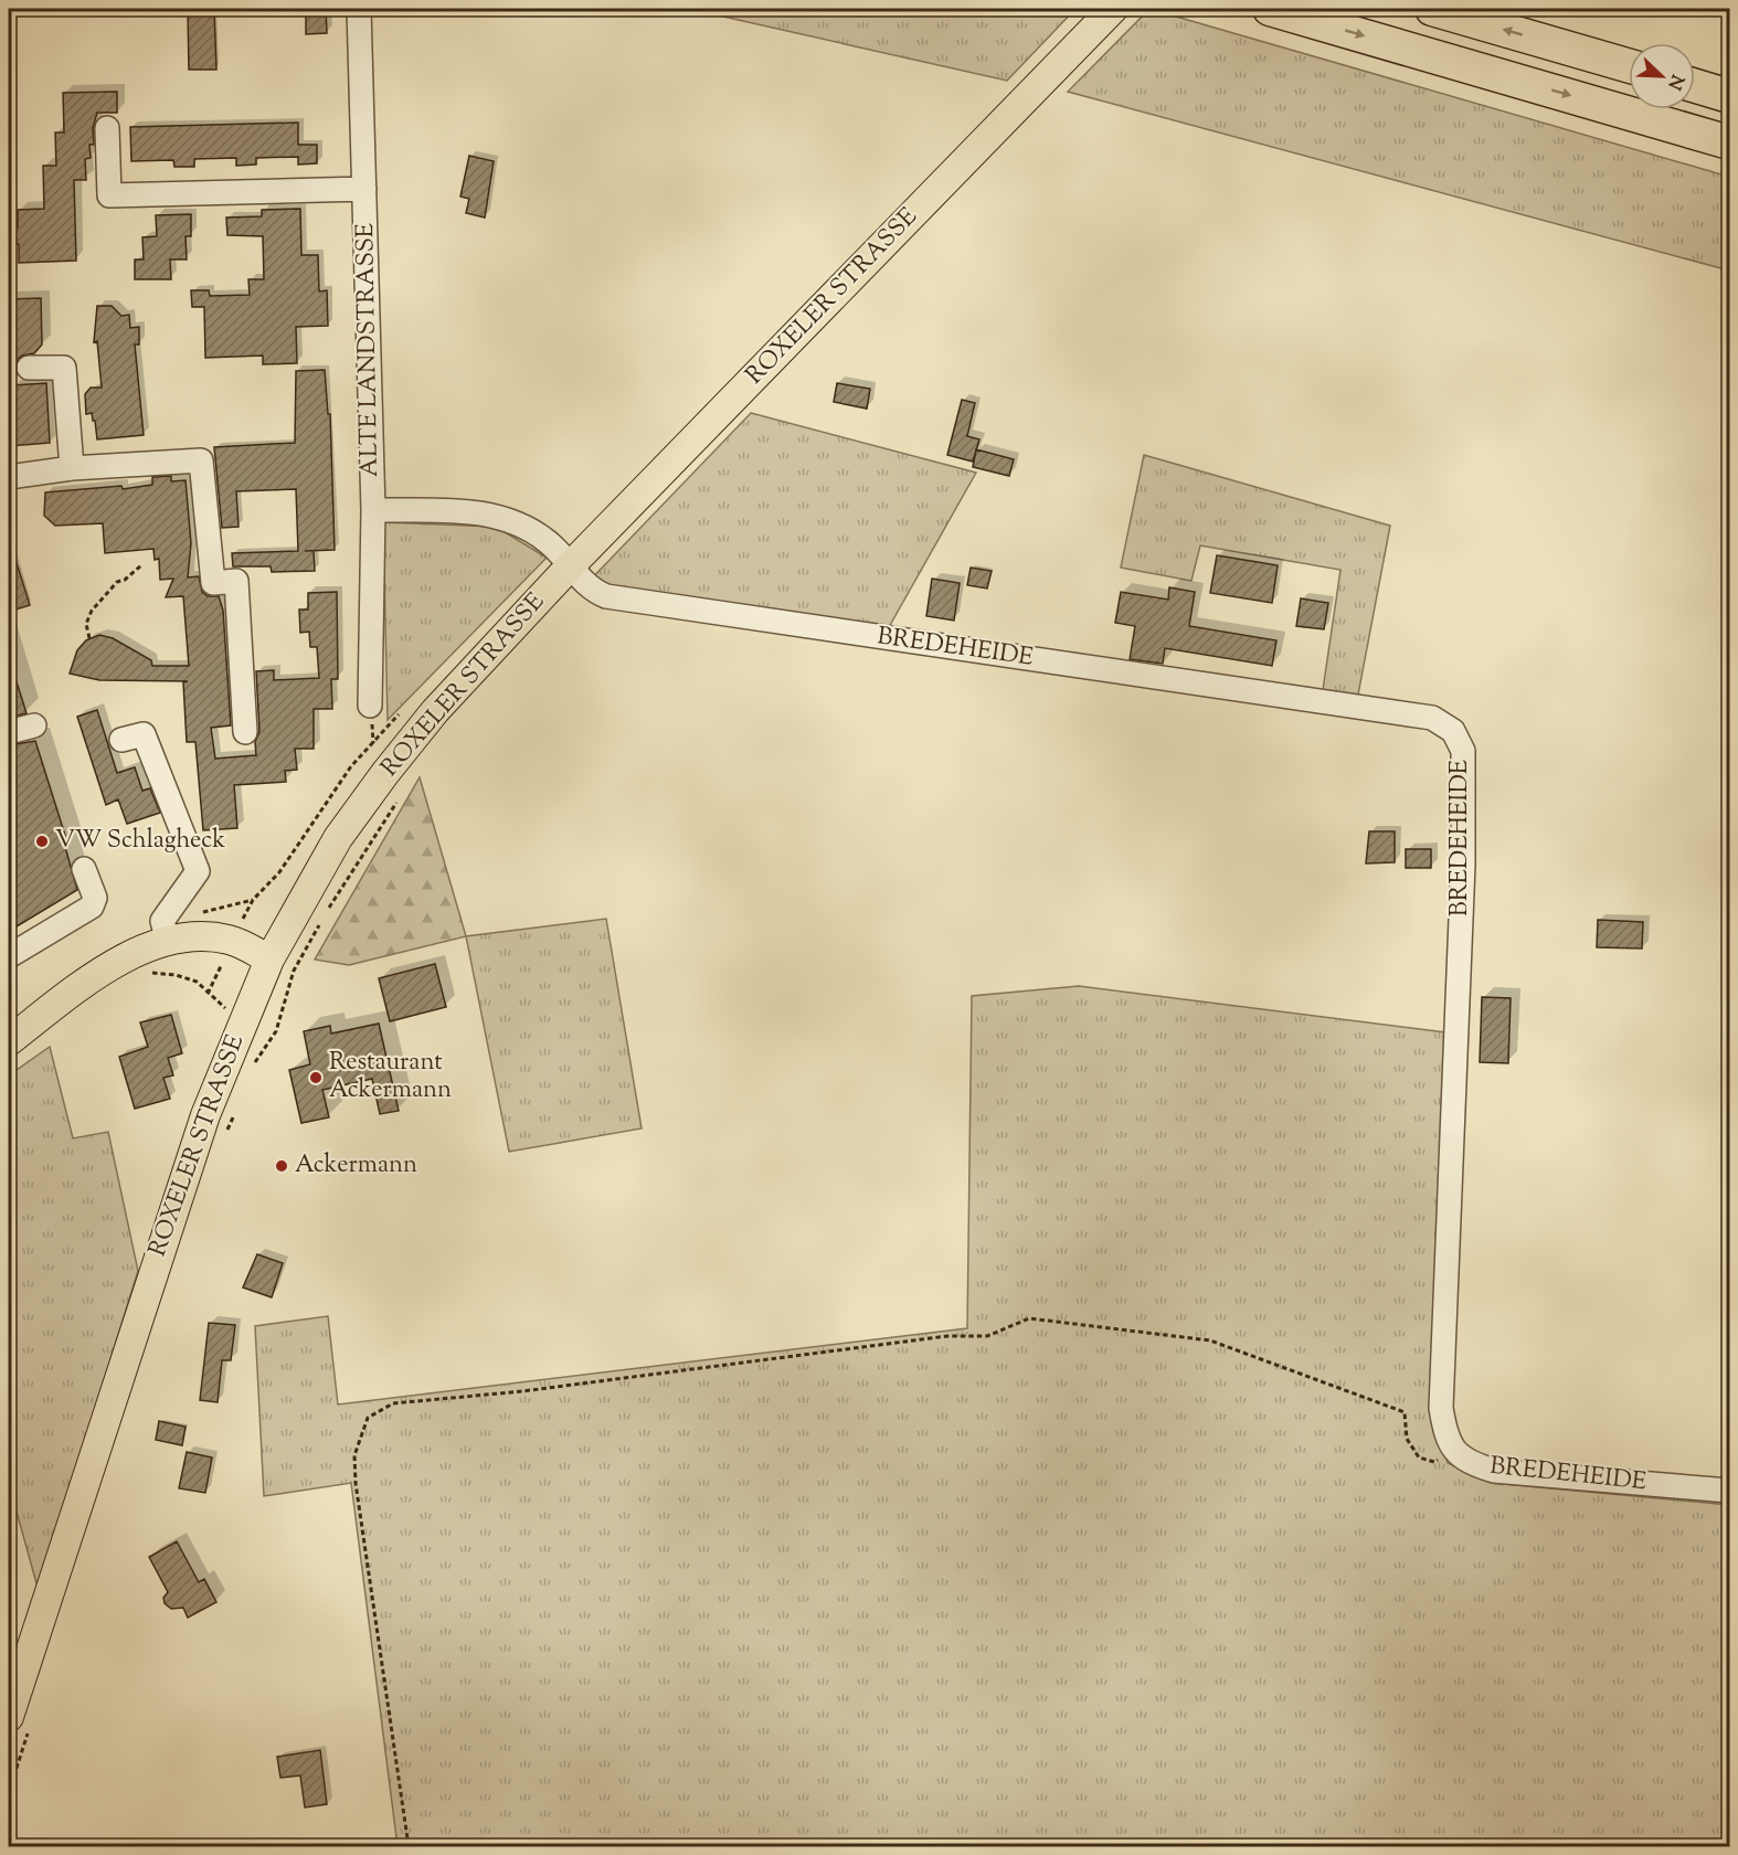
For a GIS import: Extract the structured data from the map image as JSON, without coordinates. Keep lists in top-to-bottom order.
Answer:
{
  "streets": {
    "main road": ["ROXELER STRASSE"],
    "street": ["ALTE LANDSTRASSE", "BREDEHEIDE"]
  },
  "crossings": [
    ["ROXELER STRASSE", "ALTE LANDSTRASSE"],
    ["ROXELER STRASSE", "BREDEHEIDE"],
    ["ALTE LANDSTRASSE", "BREDEHEIDE"]
  ],
  "places": ["VW Schlagheck", "Restaurant Ackermann", "Ackermann"],
  "north": "bottom right"
}
